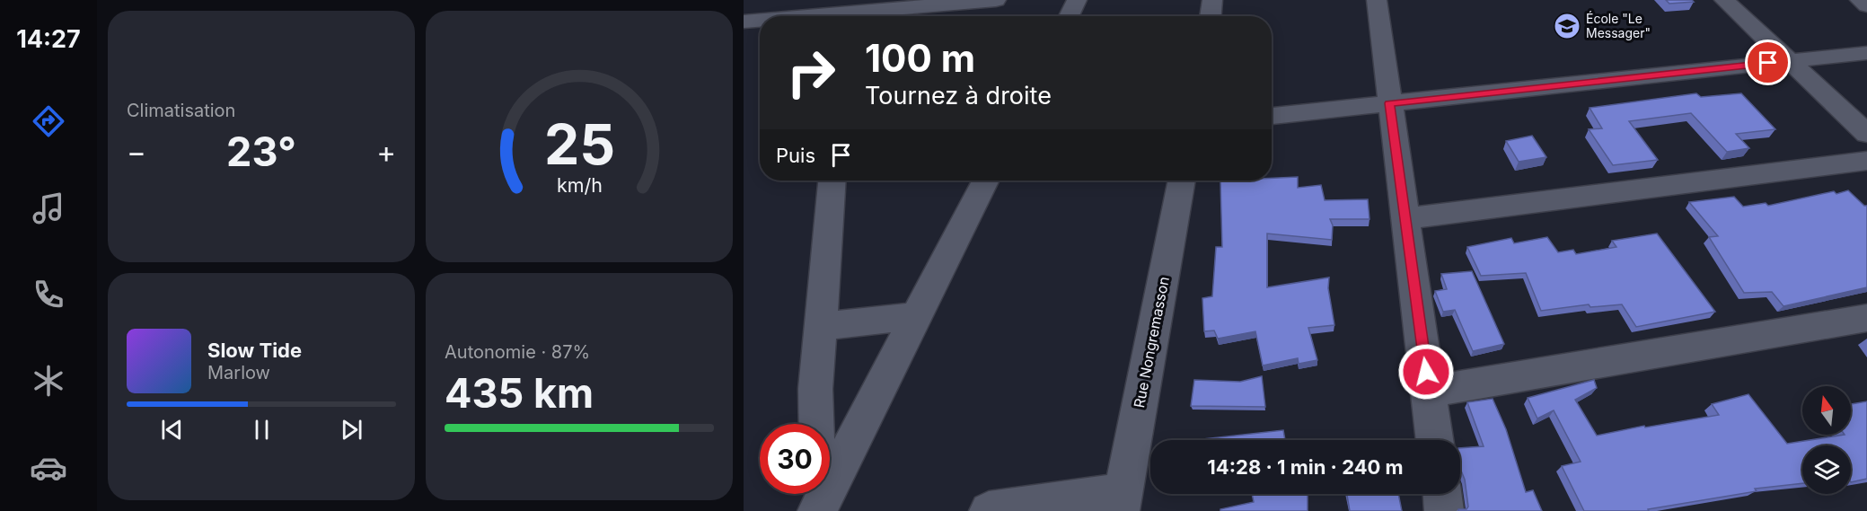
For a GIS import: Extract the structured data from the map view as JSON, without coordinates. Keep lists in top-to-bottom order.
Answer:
{
  "streets": {
    "street": ["Rue Nongremasson"]
  },
  "places": {
    "school or university": ["École \"Le Messager\""]
  },
  "north": "top",
  "page": {
    "tabs": "14:27",
    "tile": [
      "Climatisation",
      ["Autonomie · 87%", "435 km"]
    ],
    "turn": ["100 m", "Tournez à droite"],
    "heat": ["−", "23°", "+"],
    "then": "Puis",
    "song": ["Slow Tide", "Marlow"],
    "limit": "30",
    "trip": "14:28 · 1 min · 240 m",
    "gauge": ["25", "km/h"]
  }
}
